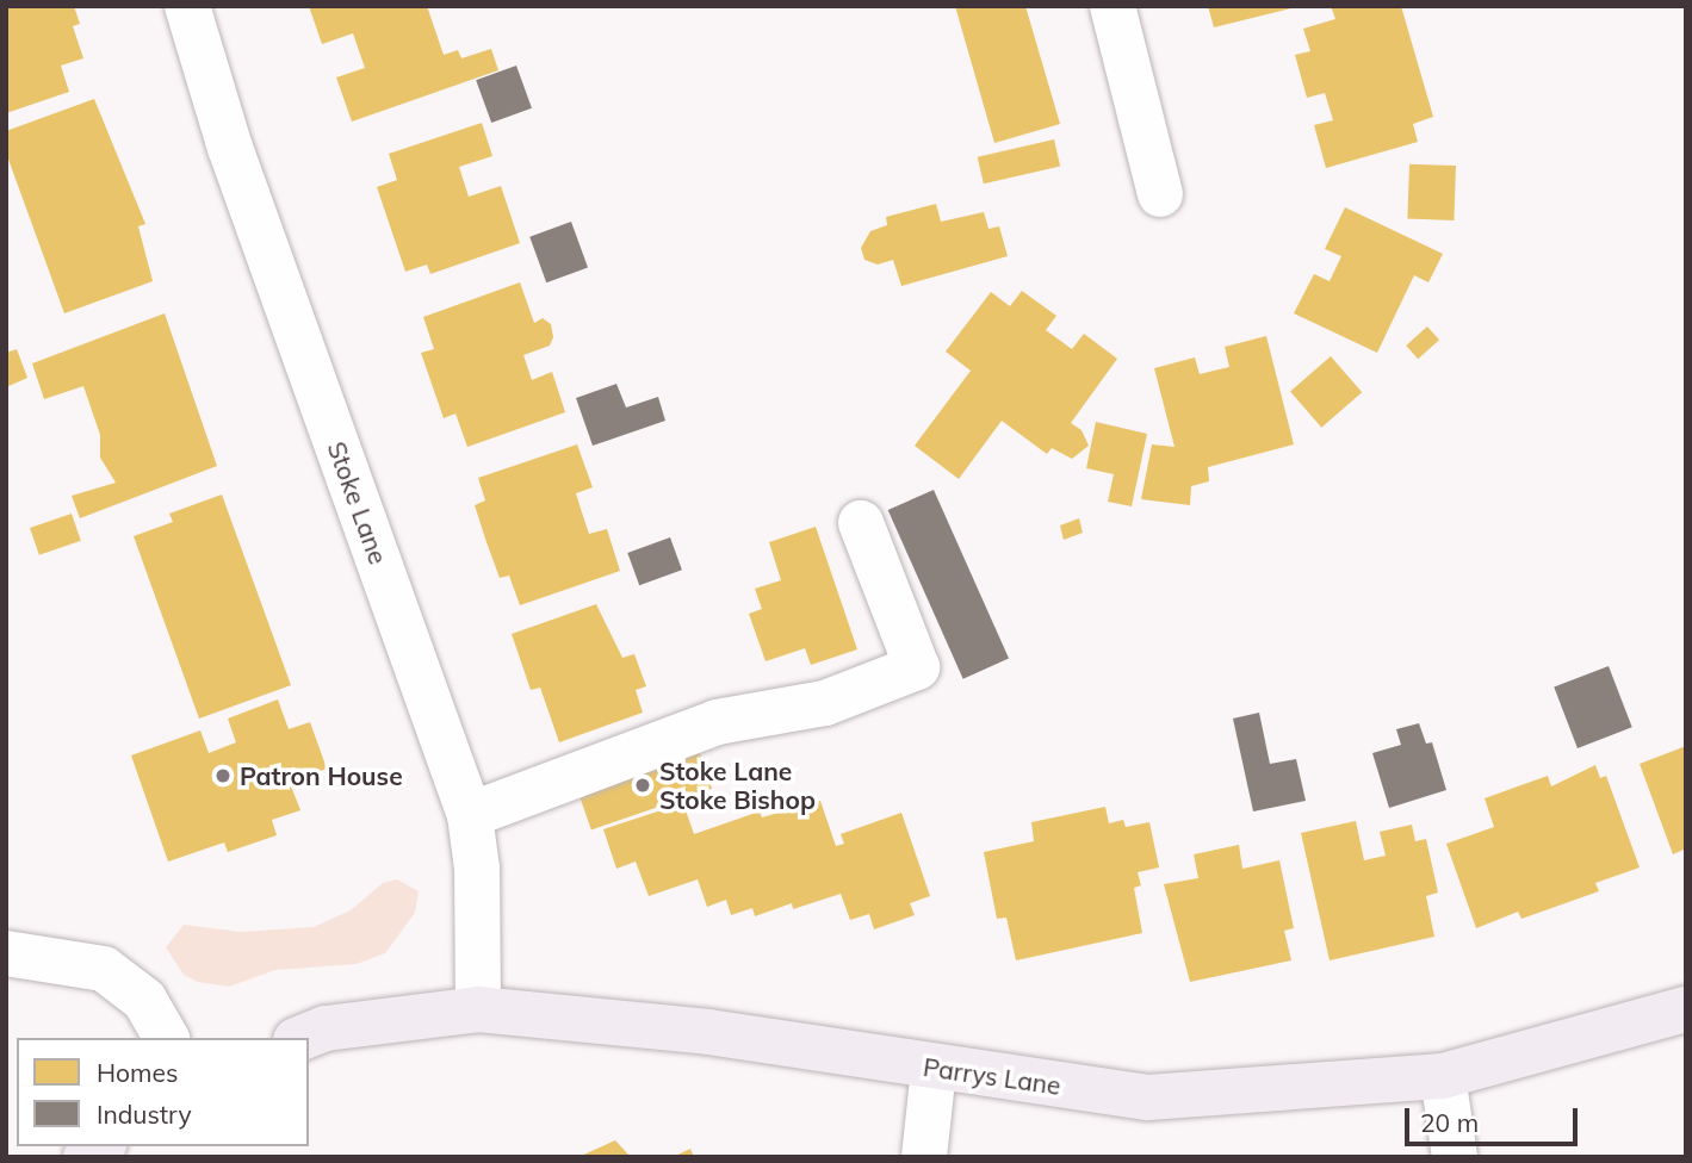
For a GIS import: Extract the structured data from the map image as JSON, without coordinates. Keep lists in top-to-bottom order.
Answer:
{
  "streets": {
    "main road": ["Parrys Lane"],
    "street": ["Stoke Lane"]
  },
  "crossings": [
    ["Stoke Lane", "Parrys Lane"]
  ],
  "places": ["Patron House", "Stoke Lane Stoke Bishop"],
  "legend": ["Homes", "Industry"],
  "scale_bar": "20 m"
}
